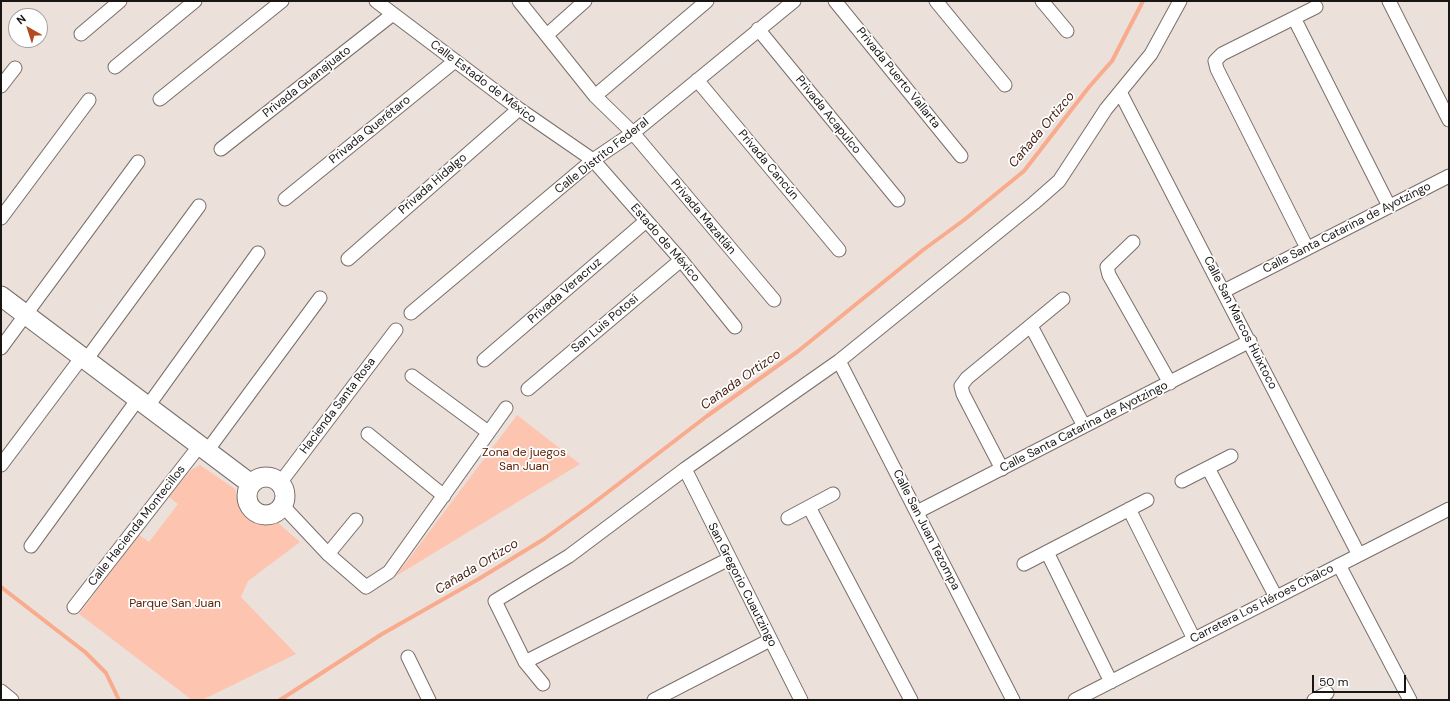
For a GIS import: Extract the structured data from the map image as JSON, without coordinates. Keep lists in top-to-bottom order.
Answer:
{
  "streets": {
    "street": [
      "Privada Puerto Vallarta",
      "Privada Guanajuato",
      "Calle Estado de México",
      "Privada Acapulco",
      "Privada Querétaro",
      "Calle Distrito Federal",
      "Privada Cancún",
      "Privada Hidalgo",
      "Privada Mazatlán",
      "Calle Santa Catarina de Ayotzingo",
      "Estado de México",
      "Privada Veracruz",
      "Calle San Marcos Huixtoco",
      "San Luis Potosí",
      "Hacienda Santa Rosa",
      "Calle Hacienda Montecillos",
      "Calle San Juan Tezompa",
      "San Gregorio Cuautzingo",
      "Carretera Los Héroes Chalco"
    ]
  },
  "crossings": [
    ["Privada Guanajuato", "Calle Estado de México"],
    ["Calle Estado de México", "Privada Querétaro"],
    ["Calle Estado de México", "Calle Distrito Federal"],
    ["Calle Estado de México", "Privada Hidalgo"],
    ["Calle Estado de México", "Estado de México"],
    ["Privada Acapulco", "Calle Distrito Federal"],
    ["Calle Distrito Federal", "Privada Cancún"],
    ["Calle Distrito Federal", "Privada Mazatlán"],
    ["Calle Distrito Federal", "Estado de México"],
    ["Calle Santa Catarina de Ayotzingo", "Calle San Marcos Huixtoco"],
    ["Calle Santa Catarina de Ayotzingo", "Calle San Juan Tezompa"],
    ["Estado de México", "Privada Veracruz"],
    ["Estado de México", "San Luis Potosí"],
    ["Calle San Marcos Huixtoco", "Carretera Los Héroes Chalco"]
  ],
  "water": ["Cañada Ortizco"],
  "parks": ["Zona de juegos San Juan", "Parque San Juan"],
  "scale_bar": "50 m",
  "north": "top left"
}
